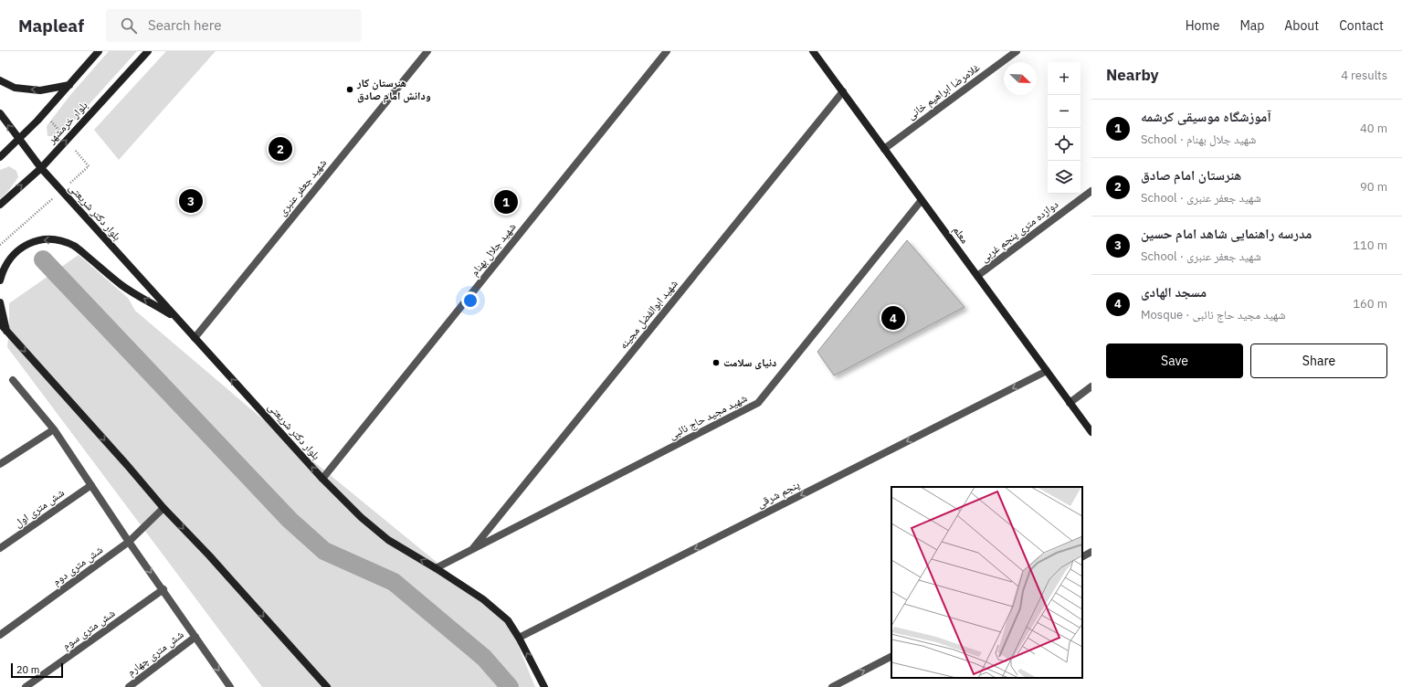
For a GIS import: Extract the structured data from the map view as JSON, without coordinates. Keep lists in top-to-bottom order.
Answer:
{
  "streets": {
    "main road": ["بلوار خرمشهر", "بلوار دکتر شریعتی", "معلم"],
    "street": [
      "غلامرضا ابراهیم خانی",
      "شهید جعفر عنبری",
      "دوازده متری پنجم غربی",
      "شهید جلال بهنام",
      "شهید ابوالفضل مجینه",
      "شهید مجید حاج نائبی",
      "پنجم شرقی",
      "شش متری اول",
      "شش متری دوم",
      "شش متری سوم",
      "شش متری چهارم"
    ]
  },
  "crossings": [
    ["غلامرضا ابراهیم خانی", "معلم"],
    ["بلوار خرمشهر", "بلوار دکتر شریعتی"],
    ["شهید جعفر عنبری", "بلوار دکتر شریعتی"],
    ["بلوار دکتر شریعتی", "شهید جلال بهنام"],
    ["بلوار دکتر شریعتی", "شهید مجید حاج نائبی"],
    ["بلوار دکتر شریعتی", "پنجم شرقی"],
    ["دوازده متری پنجم غربی", "معلم"],
    ["معلم", "شهید ابوالفضل مجینه"],
    ["معلم", "شهید مجید حاج نائبی"],
    ["معلم", "پنجم شرقی"],
    ["شهید ابوالفضل مجینه", "شهید مجید حاج نائبی"]
  ],
  "one_way": ["بلوار دکتر شریعتی", "پنجم شرقی"],
  "places": ["هنرستان کار ودانش امام صادق", "دنیای سلامت"],
  "scale_bar": "20 m",
  "north": "bottom right",
  "page": {
    "header": "Mapleaf",
    "search": "Search here",
    "nav": [
      "Home",
      "Map",
      "About",
      "Contact"
    ],
    "heading": ["Nearby", "4 results"],
    "map_buttons": ["+", "−"],
    "list": [
      {
        "mark": "1",
        "name": "آموزشگاه موسیقی کرشمه",
        "note": "School · شهید جلال بهنام",
        "value": "40 m"
      },
      {
        "mark": "2",
        "name": "هنرستان امام صادق",
        "note": "School · شهید جعفر عنبری",
        "value": "90 m"
      },
      {
        "mark": "3",
        "name": "مدرسه راهنمایی شاهد امام حسین",
        "note": "School · شهید جعفر عنبری",
        "value": "110 m"
      },
      {
        "mark": "4",
        "name": "مسجد الهادی",
        "note": "Mosque · شهید مجید حاج نائبی",
        "value": "160 m"
      }
    ],
    "pins": [
      "2",
      "3",
      "1",
      "4"
    ],
    "buttons": ["Save", "Share"],
    "scale": "20 m"
  }
}
